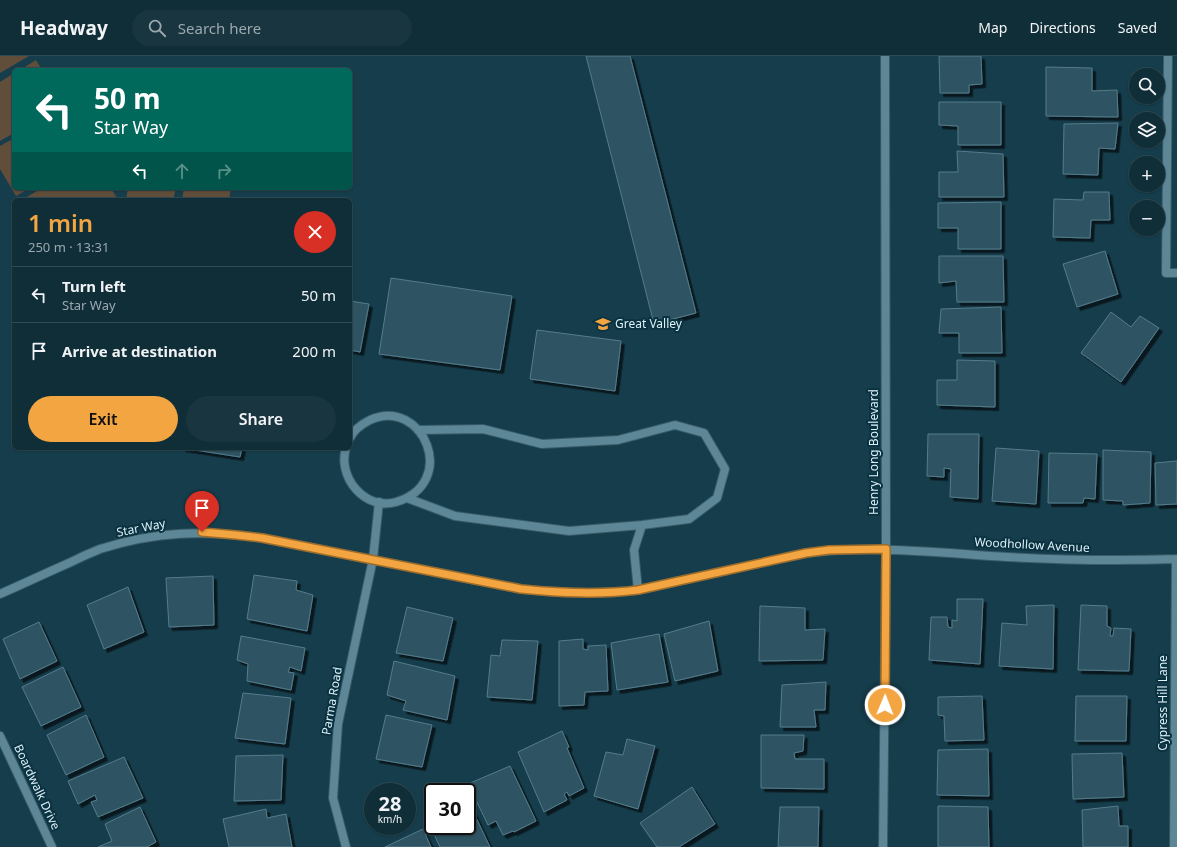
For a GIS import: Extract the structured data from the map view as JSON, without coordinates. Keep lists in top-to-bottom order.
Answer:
{
  "streets": {
    "street": [
      "Henry Long Boulevard",
      "Star Way",
      "Woodhollow Avenue",
      "Parma Road",
      "Cypress Hill Lane",
      "Boardwalk Drive"
    ]
  },
  "crossings": [
    ["Henry Long Boulevard", "Star Way"],
    ["Henry Long Boulevard", "Woodhollow Avenue"],
    ["Star Way", "Woodhollow Avenue"],
    ["Star Way", "Parma Road"],
    ["Woodhollow Avenue", "Cypress Hill Lane"]
  ],
  "places": {
    "school or university": ["Great Valley"]
  },
  "page": {
    "header": "Headway",
    "search": "Search here",
    "nav": ["Map", "Directions", "Saved"],
    "map_buttons": ["+", "−"],
    "turn": ["50 m", "Star Way"],
    "heading": ["1 min", "250 m · 13:31"],
    "list": [
      {
        "name": "Turn left",
        "note": "Star Way",
        "value": "50 m"
      },
      {
        "name": "Arrive at destination",
        "value": "200 m"
      }
    ],
    "buttons": ["Exit", "Share"],
    "speed": "28 km/h",
    "limit": "30"
  }
}
